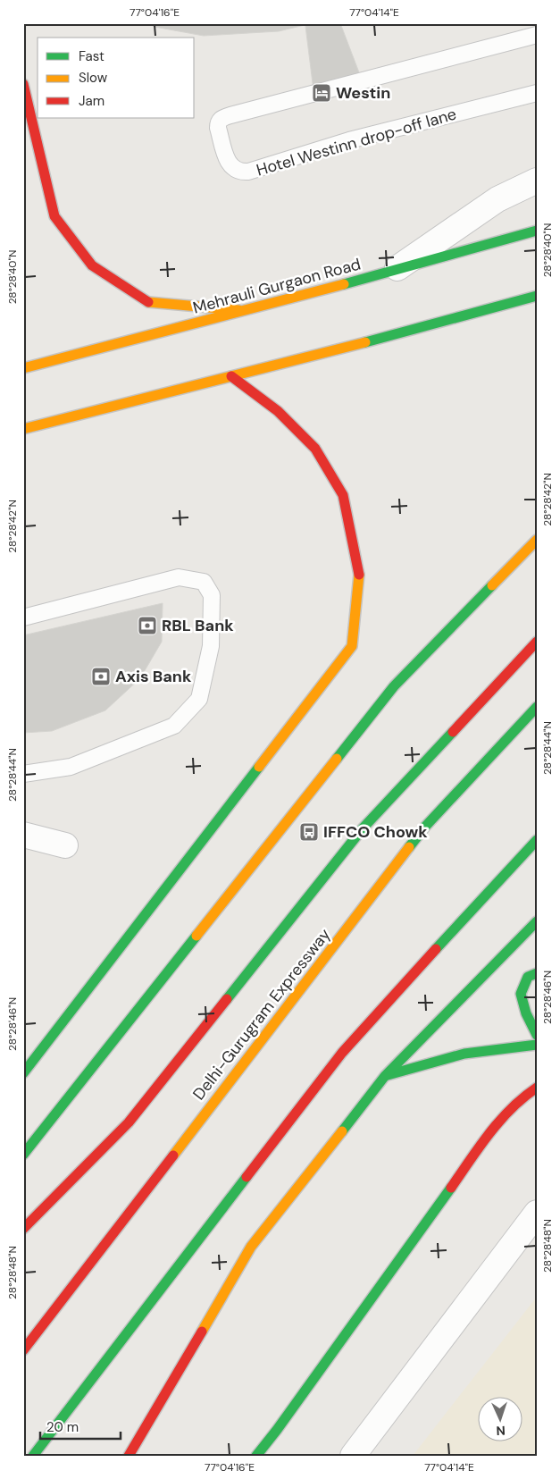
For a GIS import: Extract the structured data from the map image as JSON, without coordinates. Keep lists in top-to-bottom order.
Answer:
{
  "streets": {
    "main road": ["Mehrauli Gurgaon Road", "Delhi-Gurugram Expressway"],
    "lane": ["Hotel Westinn drop-off lane"]
  },
  "places": {
    "hotel": ["Westin"],
    "bank": ["RBL Bank", "Axis Bank"],
    "bus stop": ["IFFCO Chowk"]
  },
  "legend": ["Fast", "Slow", "Jam"],
  "scale_bar": "20 m",
  "north": "bottom",
  "coordinates": [
    "77°04'16\"E",
    "77°04'14\"E",
    "28°28'40\"N",
    "28°28'42\"N",
    "28°28'44\"N",
    "28°28'46\"N",
    "28°28'48\"N"
  ]
}
